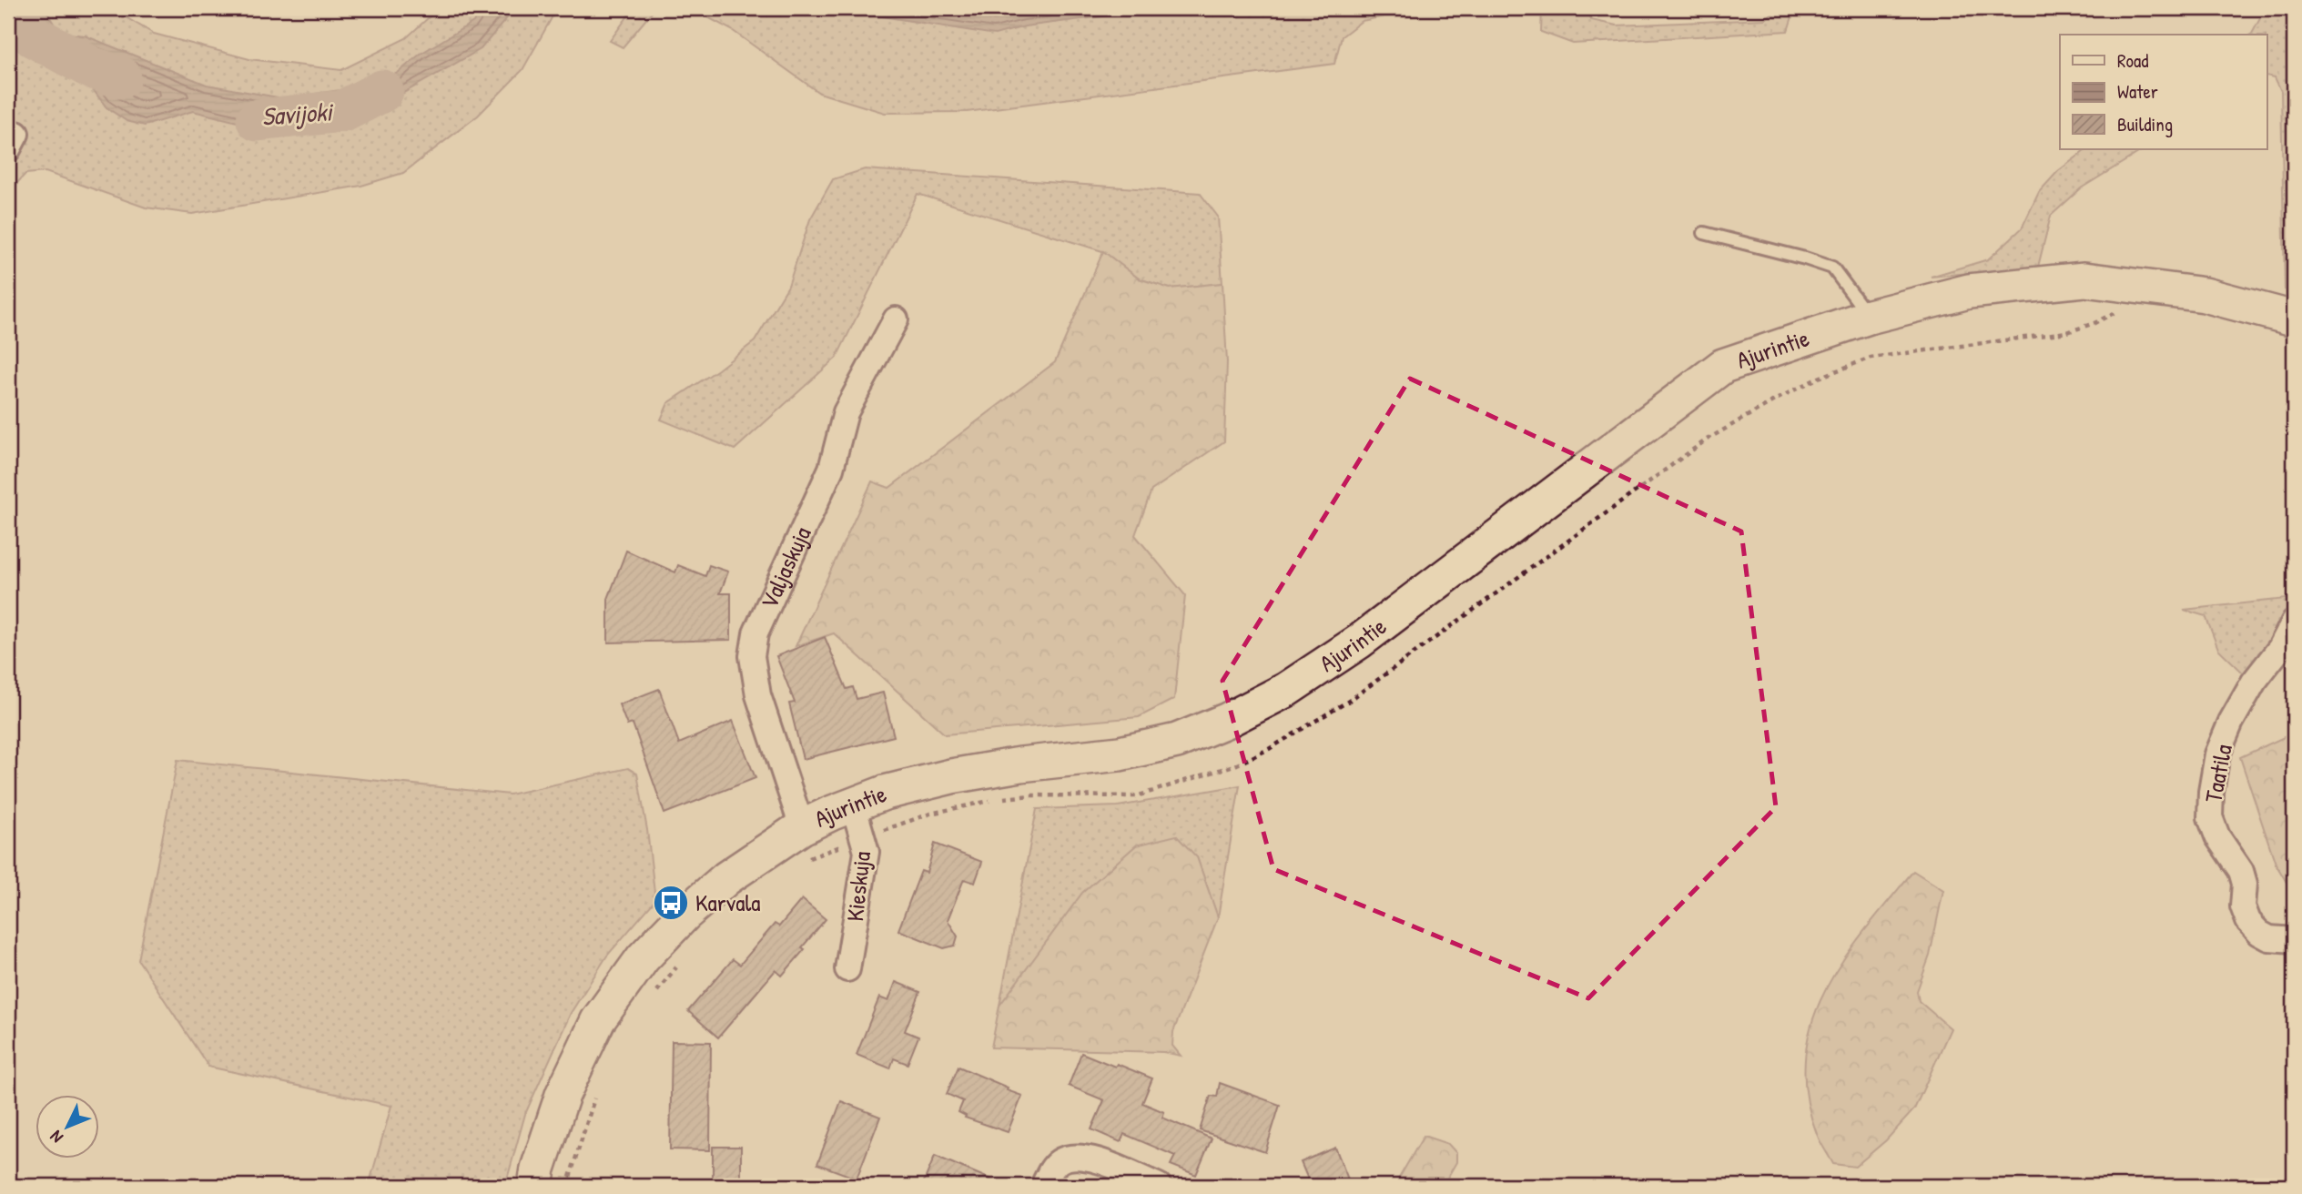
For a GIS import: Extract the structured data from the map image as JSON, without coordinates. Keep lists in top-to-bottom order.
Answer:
{
  "streets": {
    "street": [
      "Ajurintie",
      "Valjaskuja",
      "Taatila",
      "Kieskuja"
    ]
  },
  "crossings": [
    ["Ajurintie", "Valjaskuja"],
    ["Ajurintie", "Kieskuja"]
  ],
  "water": ["Savijoki"],
  "places": {
    "bus stop": ["Karvala"]
  },
  "legend": ["Road", "Water", "Building"],
  "north": "bottom left"
}
